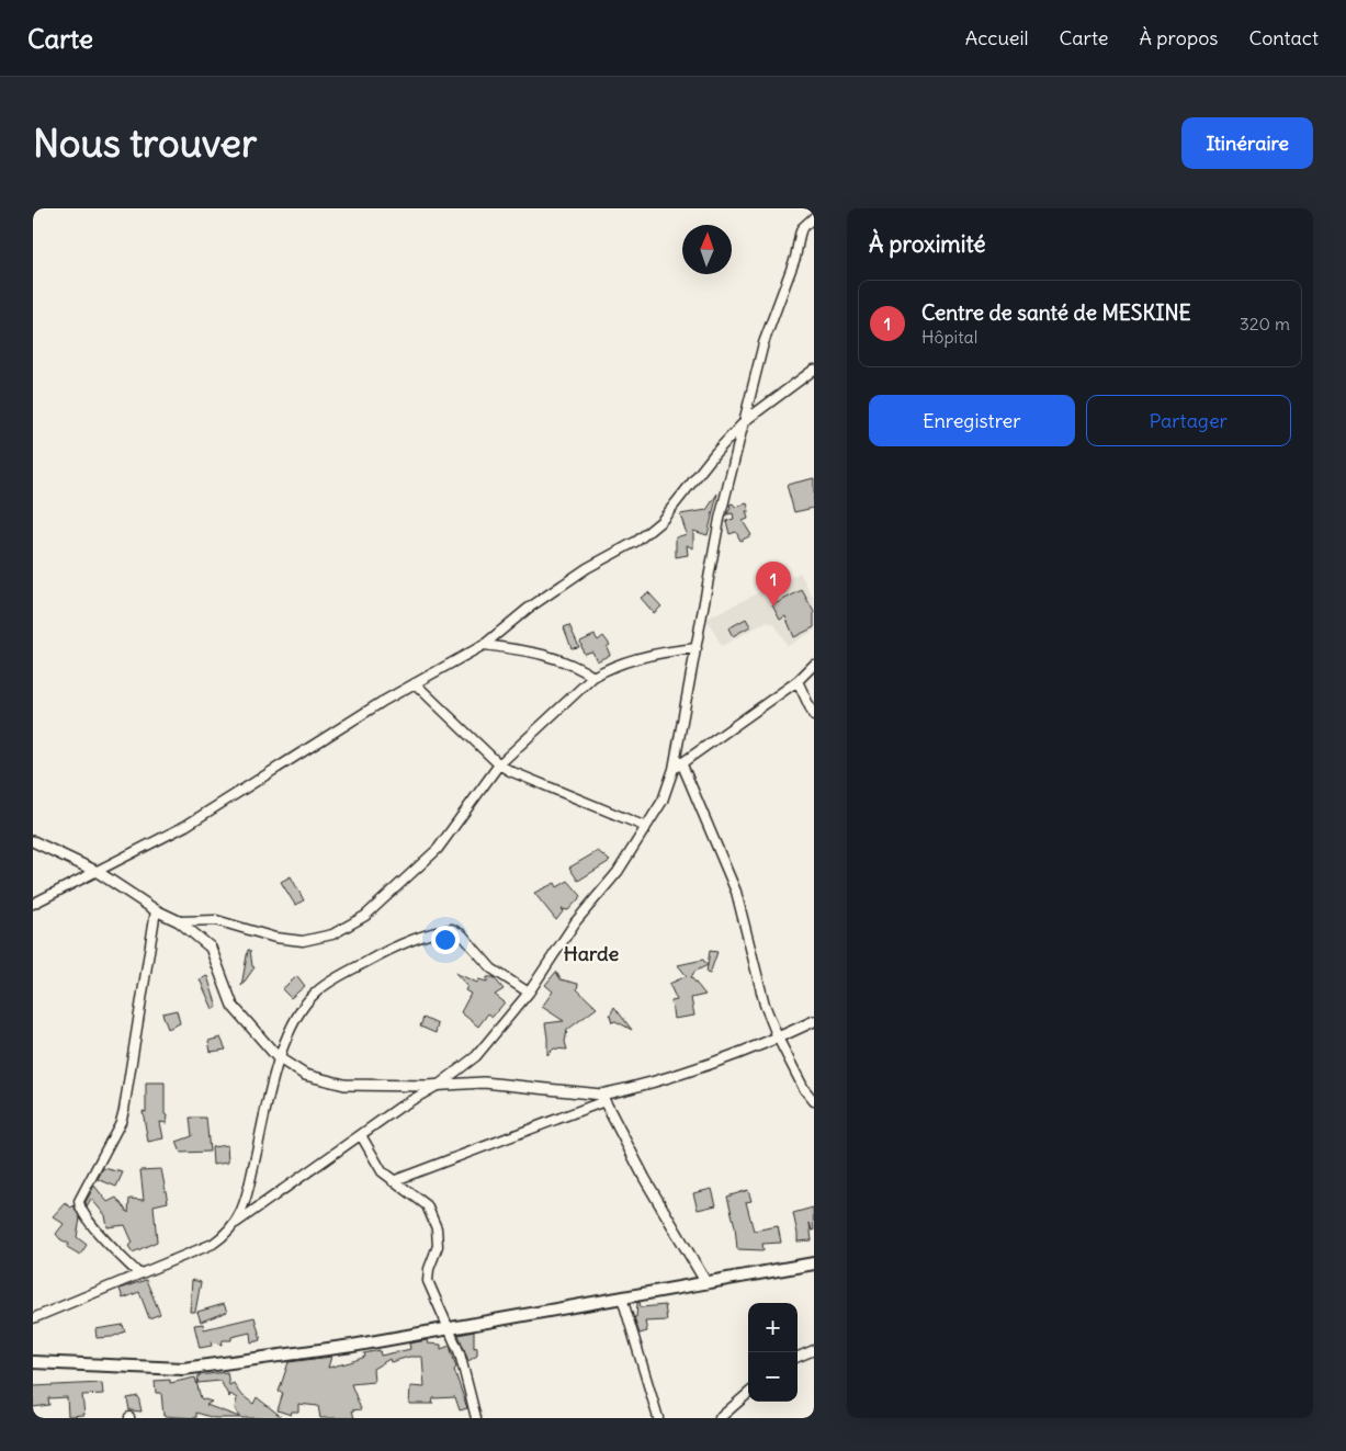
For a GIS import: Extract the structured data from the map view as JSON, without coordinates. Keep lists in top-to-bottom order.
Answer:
{
  "districts": ["Harde"],
  "north": "top",
  "page": {
    "header": "Carte",
    "nav": [
      "Accueil",
      "Carte",
      "À propos",
      "Contact"
    ],
    "buttons": [
      "Itinéraire",
      ["Enregistrer", "Partager"]
    ],
    "title": "Nous trouver",
    "heading": "À proximité",
    "list": [
      {
        "mark": "1",
        "name": "Centre de santé de MESKINE",
        "note": "Hôpital",
        "value": "320 m"
      }
    ],
    "pins": "1",
    "map_buttons": ["+", "−"]
  }
}
